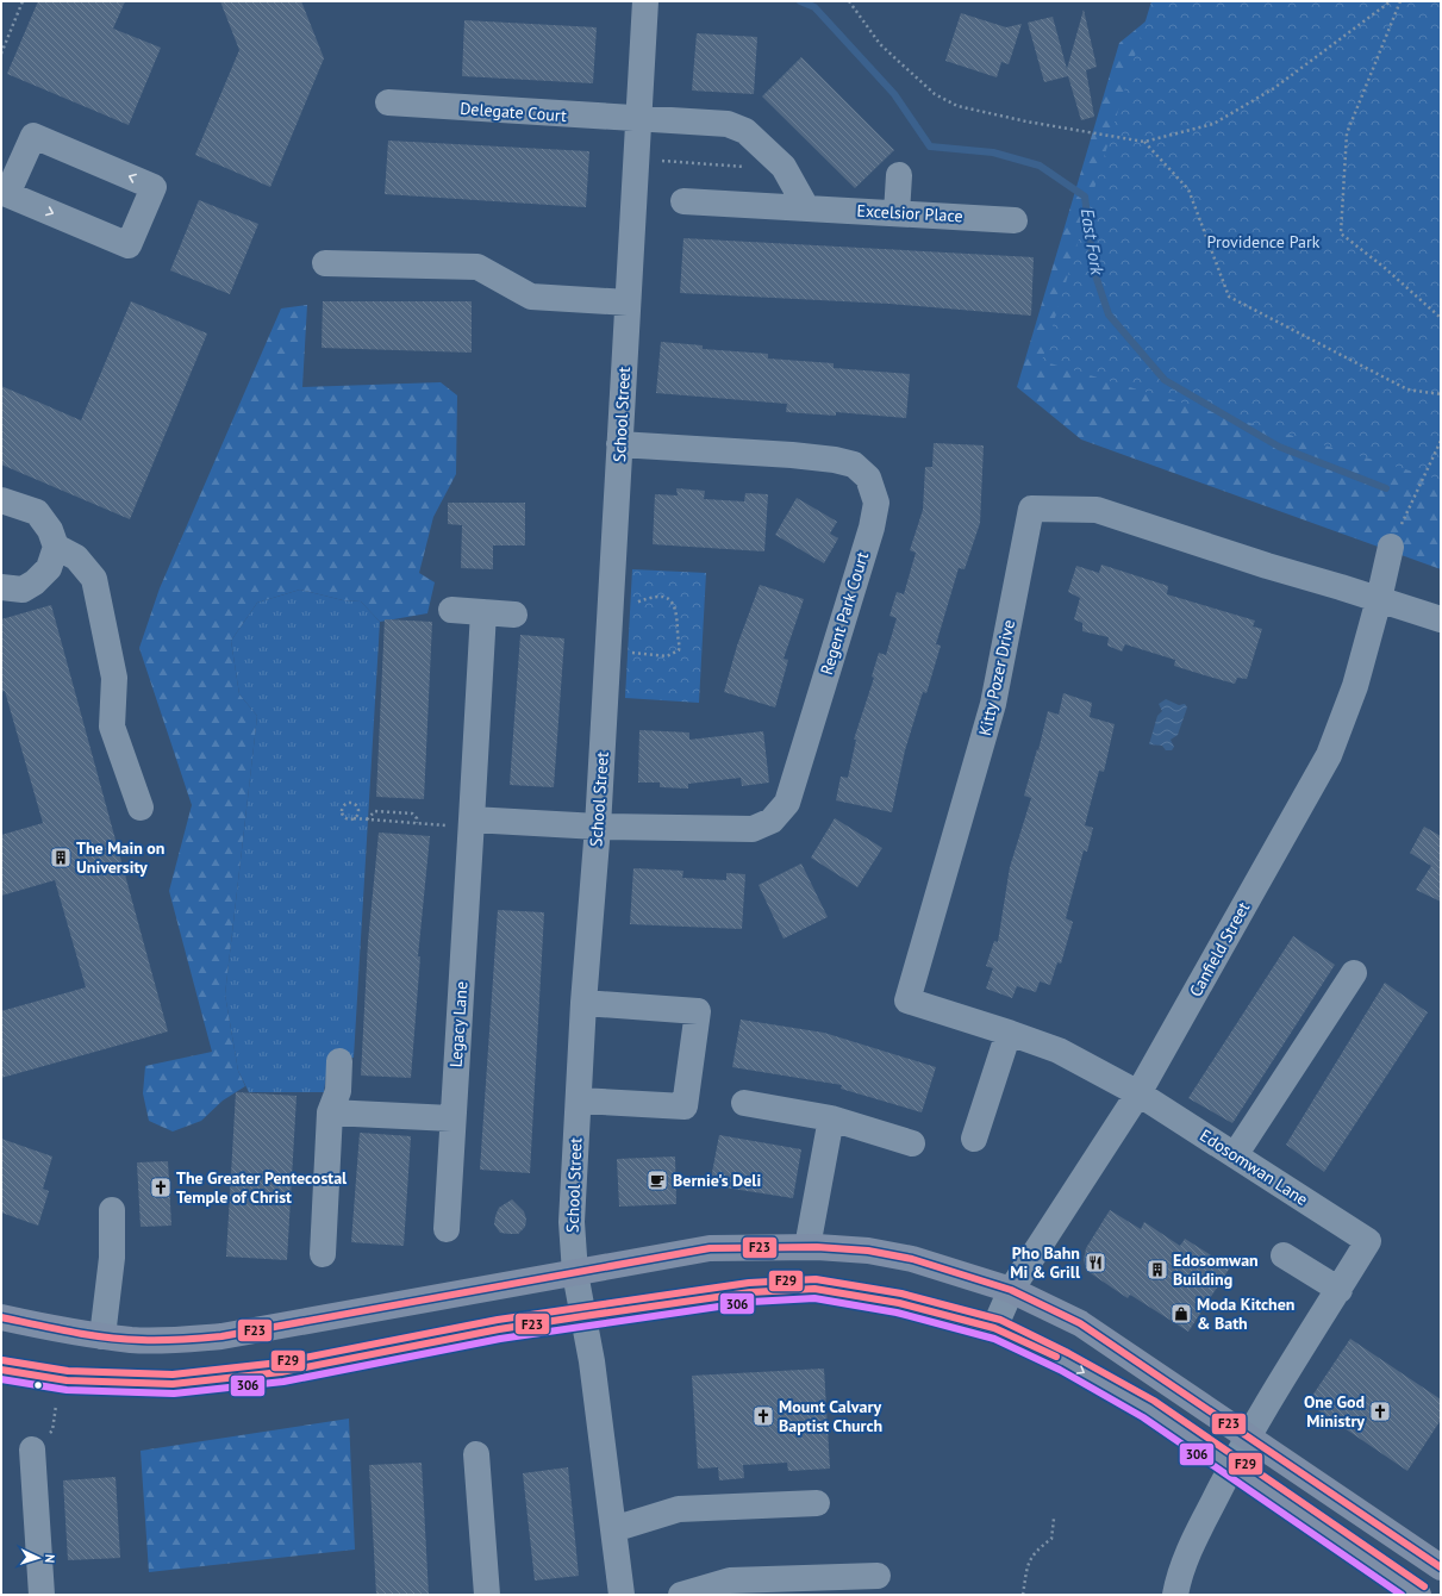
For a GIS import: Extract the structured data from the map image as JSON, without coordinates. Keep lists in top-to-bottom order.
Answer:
{
  "streets": {
    "street": [
      "Delegate Court",
      "Excelsior Place",
      "School Street",
      "Regent Park Court",
      "Kitty Pozer Drive",
      "Canfield Street",
      "Legacy Lane",
      "Edosomwan Lane"
    ]
  },
  "crossings": [
    ["Delegate Court", "School Street"],
    ["School Street", "Regent Park Court"],
    ["Kitty Pozer Drive", "Canfield Street"],
    ["Kitty Pozer Drive", "Edosomwan Lane"],
    ["Canfield Street", "Edosomwan Lane"]
  ],
  "water": ["East Fork"],
  "parks": ["Providence Park"],
  "places": {
    "building": ["The Main on University", "Edosomwan Building"],
    "cafe": ["Bernie's Deli"],
    "church": ["The Greater Pentecostal Temple of Christ", "One God Ministry", "Mount Calvary Baptist Church"],
    "restaurant": ["Pho Bahn Mi & Grill"],
    "shop": ["Moda Kitchen & Bath"]
  },
  "lines": ["transit line F23", "transit line F29", "transit line 306"],
  "north": "right"
}
